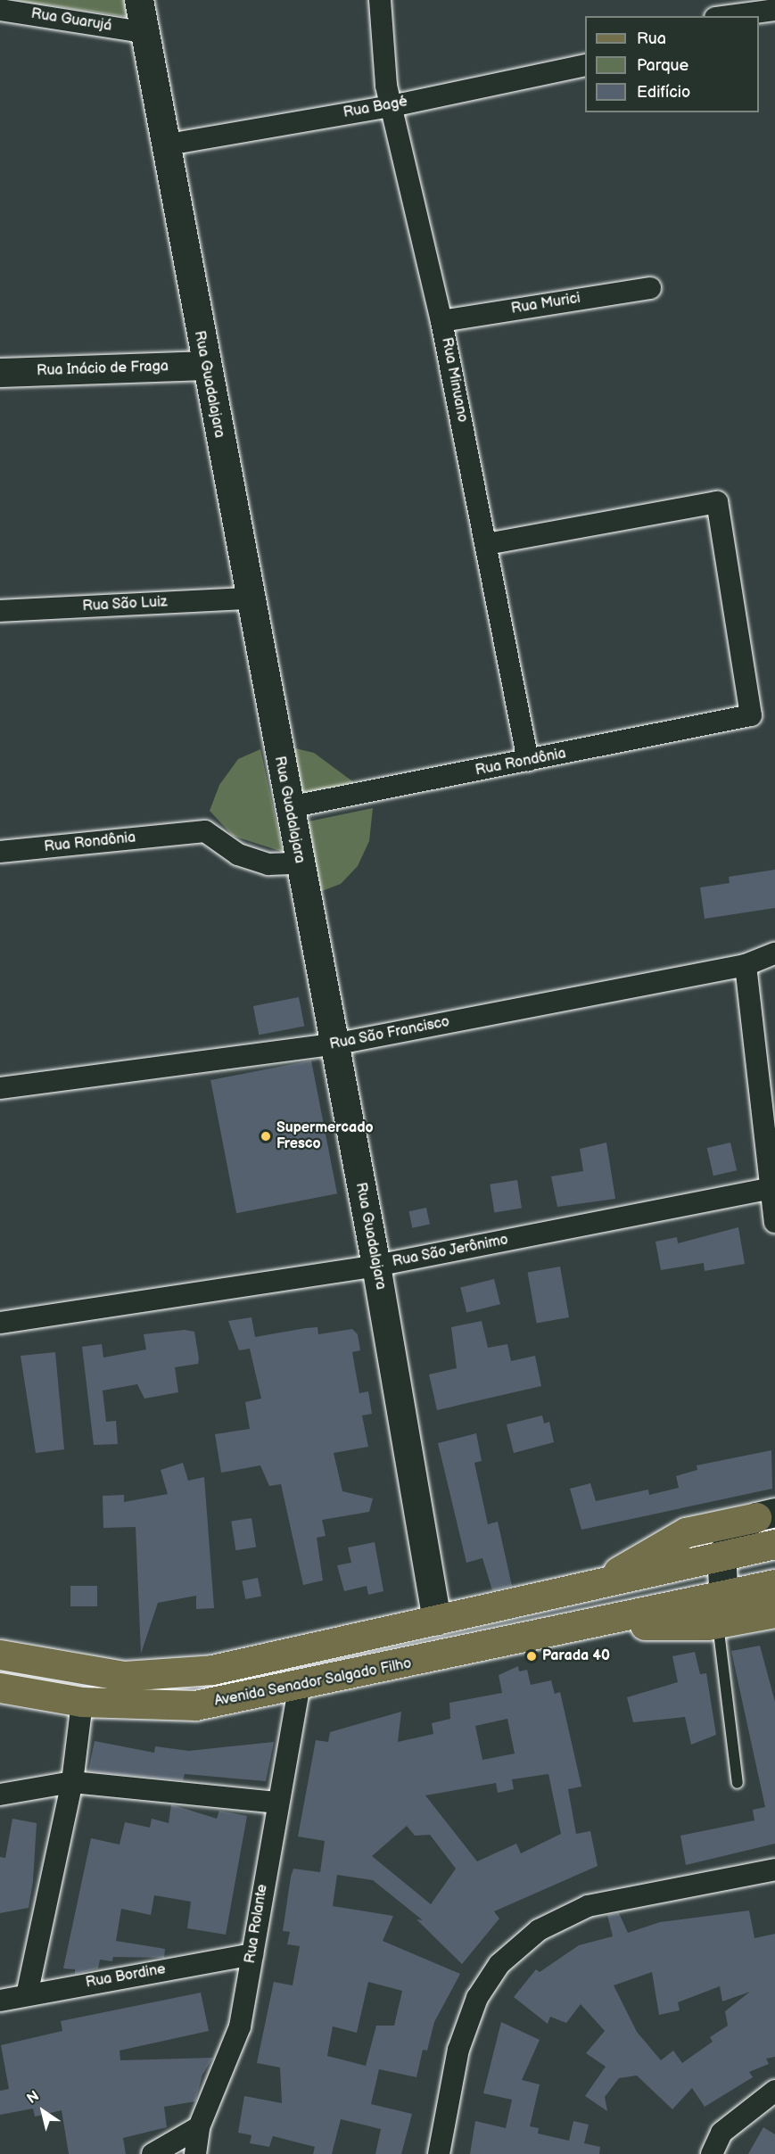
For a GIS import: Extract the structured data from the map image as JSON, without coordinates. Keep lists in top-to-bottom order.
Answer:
{
  "streets": {
    "main road": ["Avenida Senador Salgado Filho"],
    "street": [
      "Rua Guarujá",
      "Rua Bagé",
      "Rua Murici",
      "Rua Inácio de Fraga",
      "Rua Minuano",
      "Rua Guadalajara",
      "Rua São Luiz",
      "Rua Rondônia",
      "Rua São Francisco",
      "Rua São Jerônimo",
      "Rua Rolante",
      "Rua Bordine"
    ]
  },
  "crossings": [
    ["Rua Guarujá", "Rua Guadalajara"],
    ["Rua Bagé", "Rua Minuano"],
    ["Rua Bagé", "Rua Guadalajara"],
    ["Rua Murici", "Rua Minuano"],
    ["Rua Inácio de Fraga", "Rua Guadalajara"],
    ["Rua Minuano", "Rua Rondônia"],
    ["Rua Guadalajara", "Rua São Luiz"],
    ["Rua Guadalajara", "Rua Rondônia"],
    ["Rua Guadalajara", "Rua São Francisco"],
    ["Rua Guadalajara", "Rua São Jerônimo"],
    ["Avenida Senador Salgado Filho", "Rua Rolante"],
    ["Rua Rolante", "Rua Bordine"]
  ],
  "places": ["Supermercado Fresco", "Parada 40"],
  "legend": ["Rua", "Parque", "Edifício"],
  "north": "top left"
}
